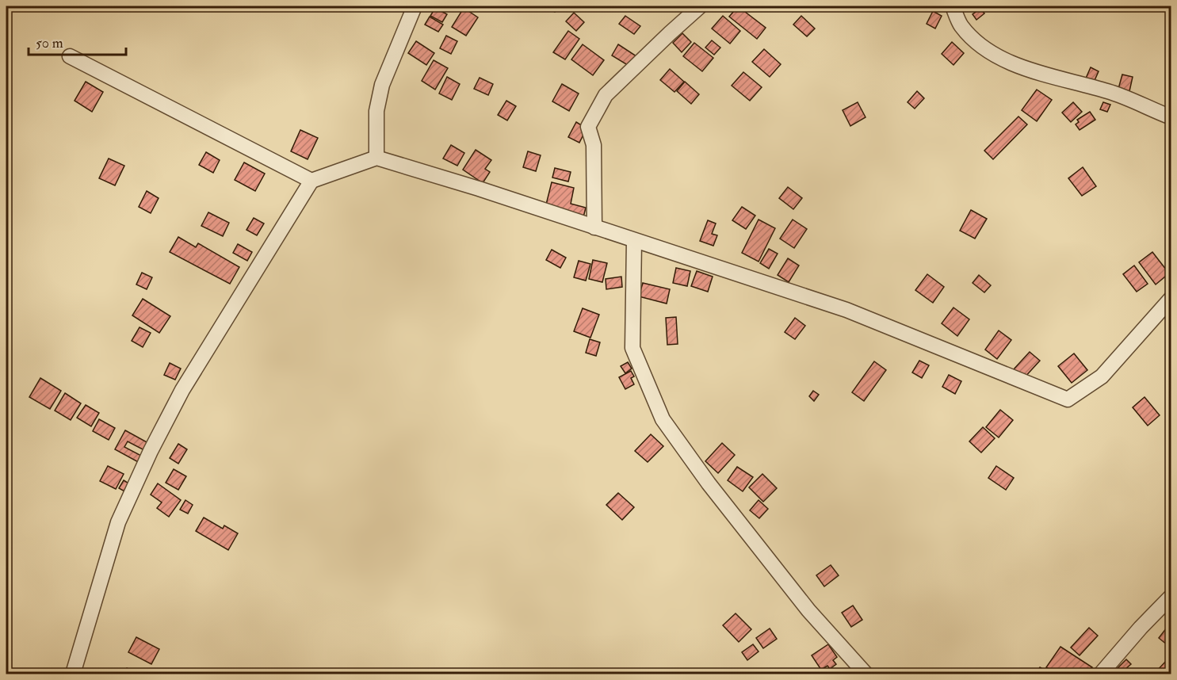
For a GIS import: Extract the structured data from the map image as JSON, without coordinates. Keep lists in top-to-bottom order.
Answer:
{
  "scale_bar": "50 m"
}
